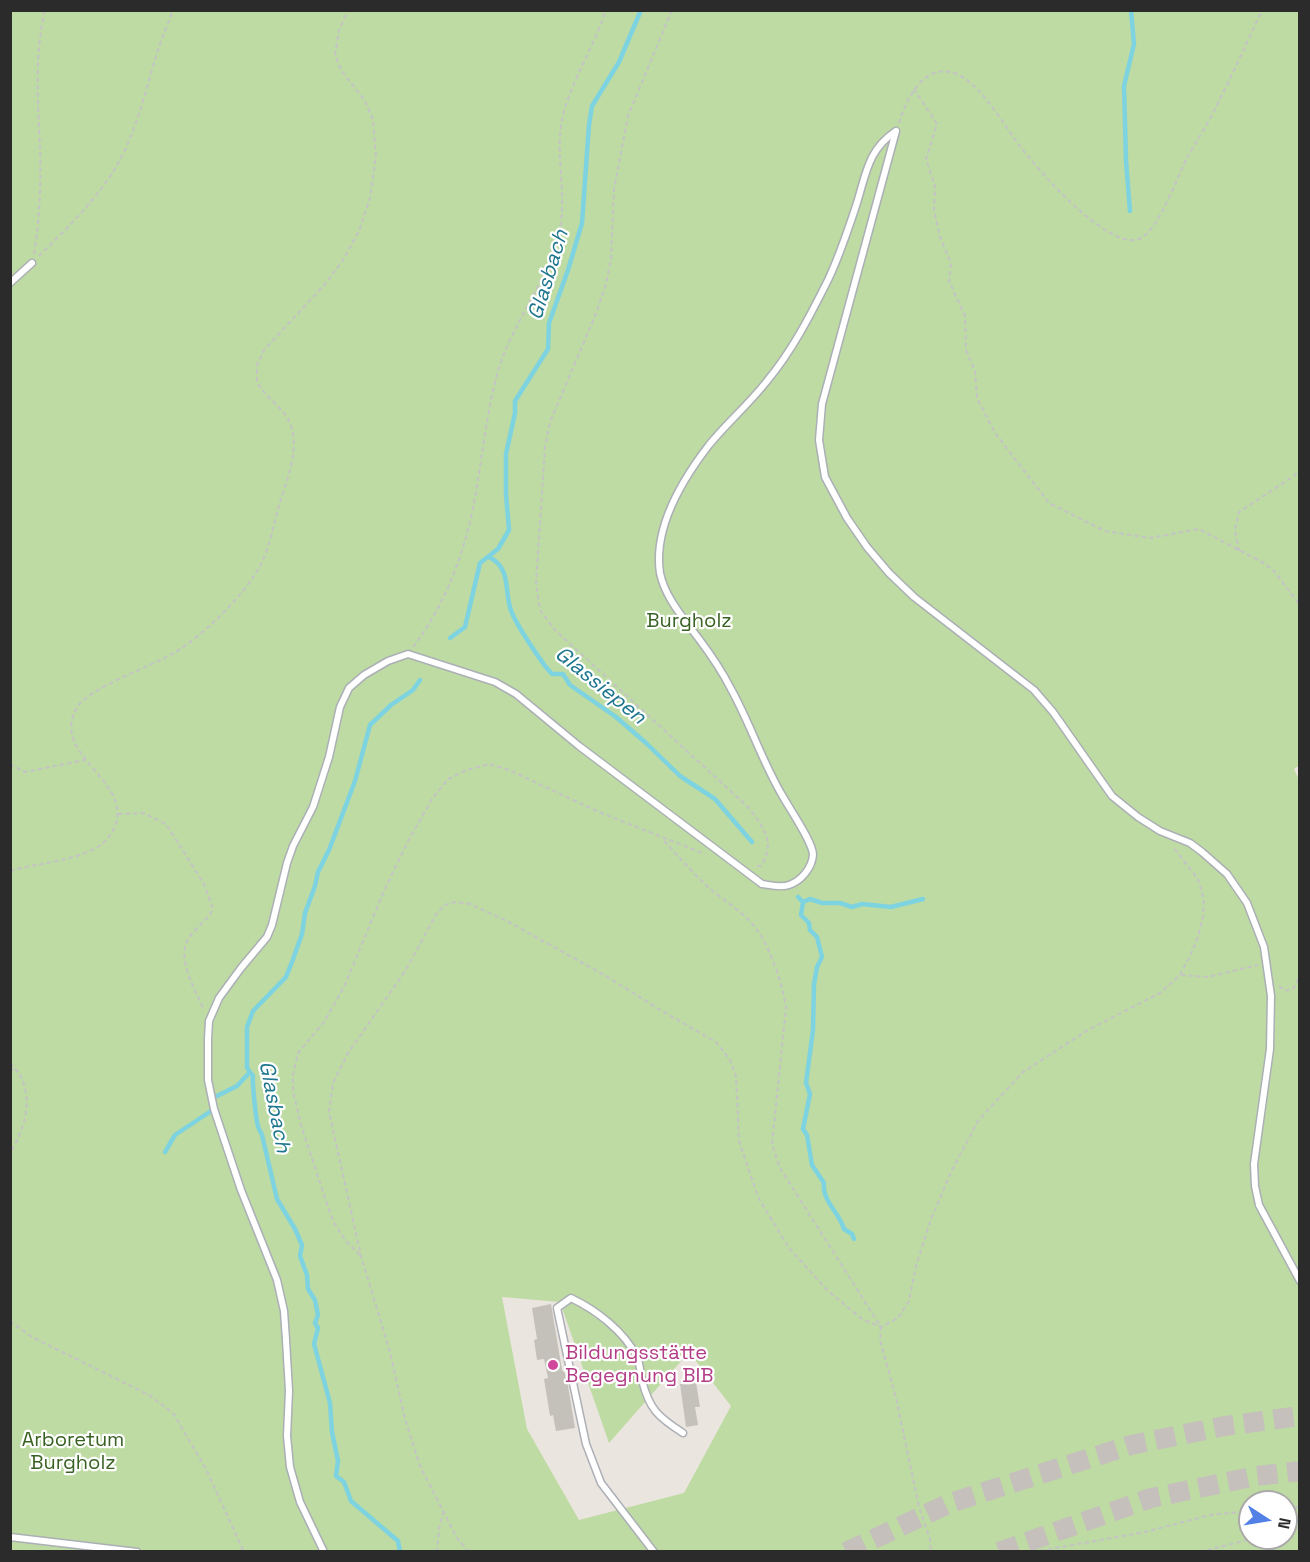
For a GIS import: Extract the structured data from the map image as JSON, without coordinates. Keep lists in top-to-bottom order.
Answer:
{
  "water": ["Glasbach", "Glassiepen"],
  "parks": ["Burgholz", "Arboretum Burgholz"],
  "places": ["Bildungsstätte Begegnung BIB"],
  "north": "right"
}
